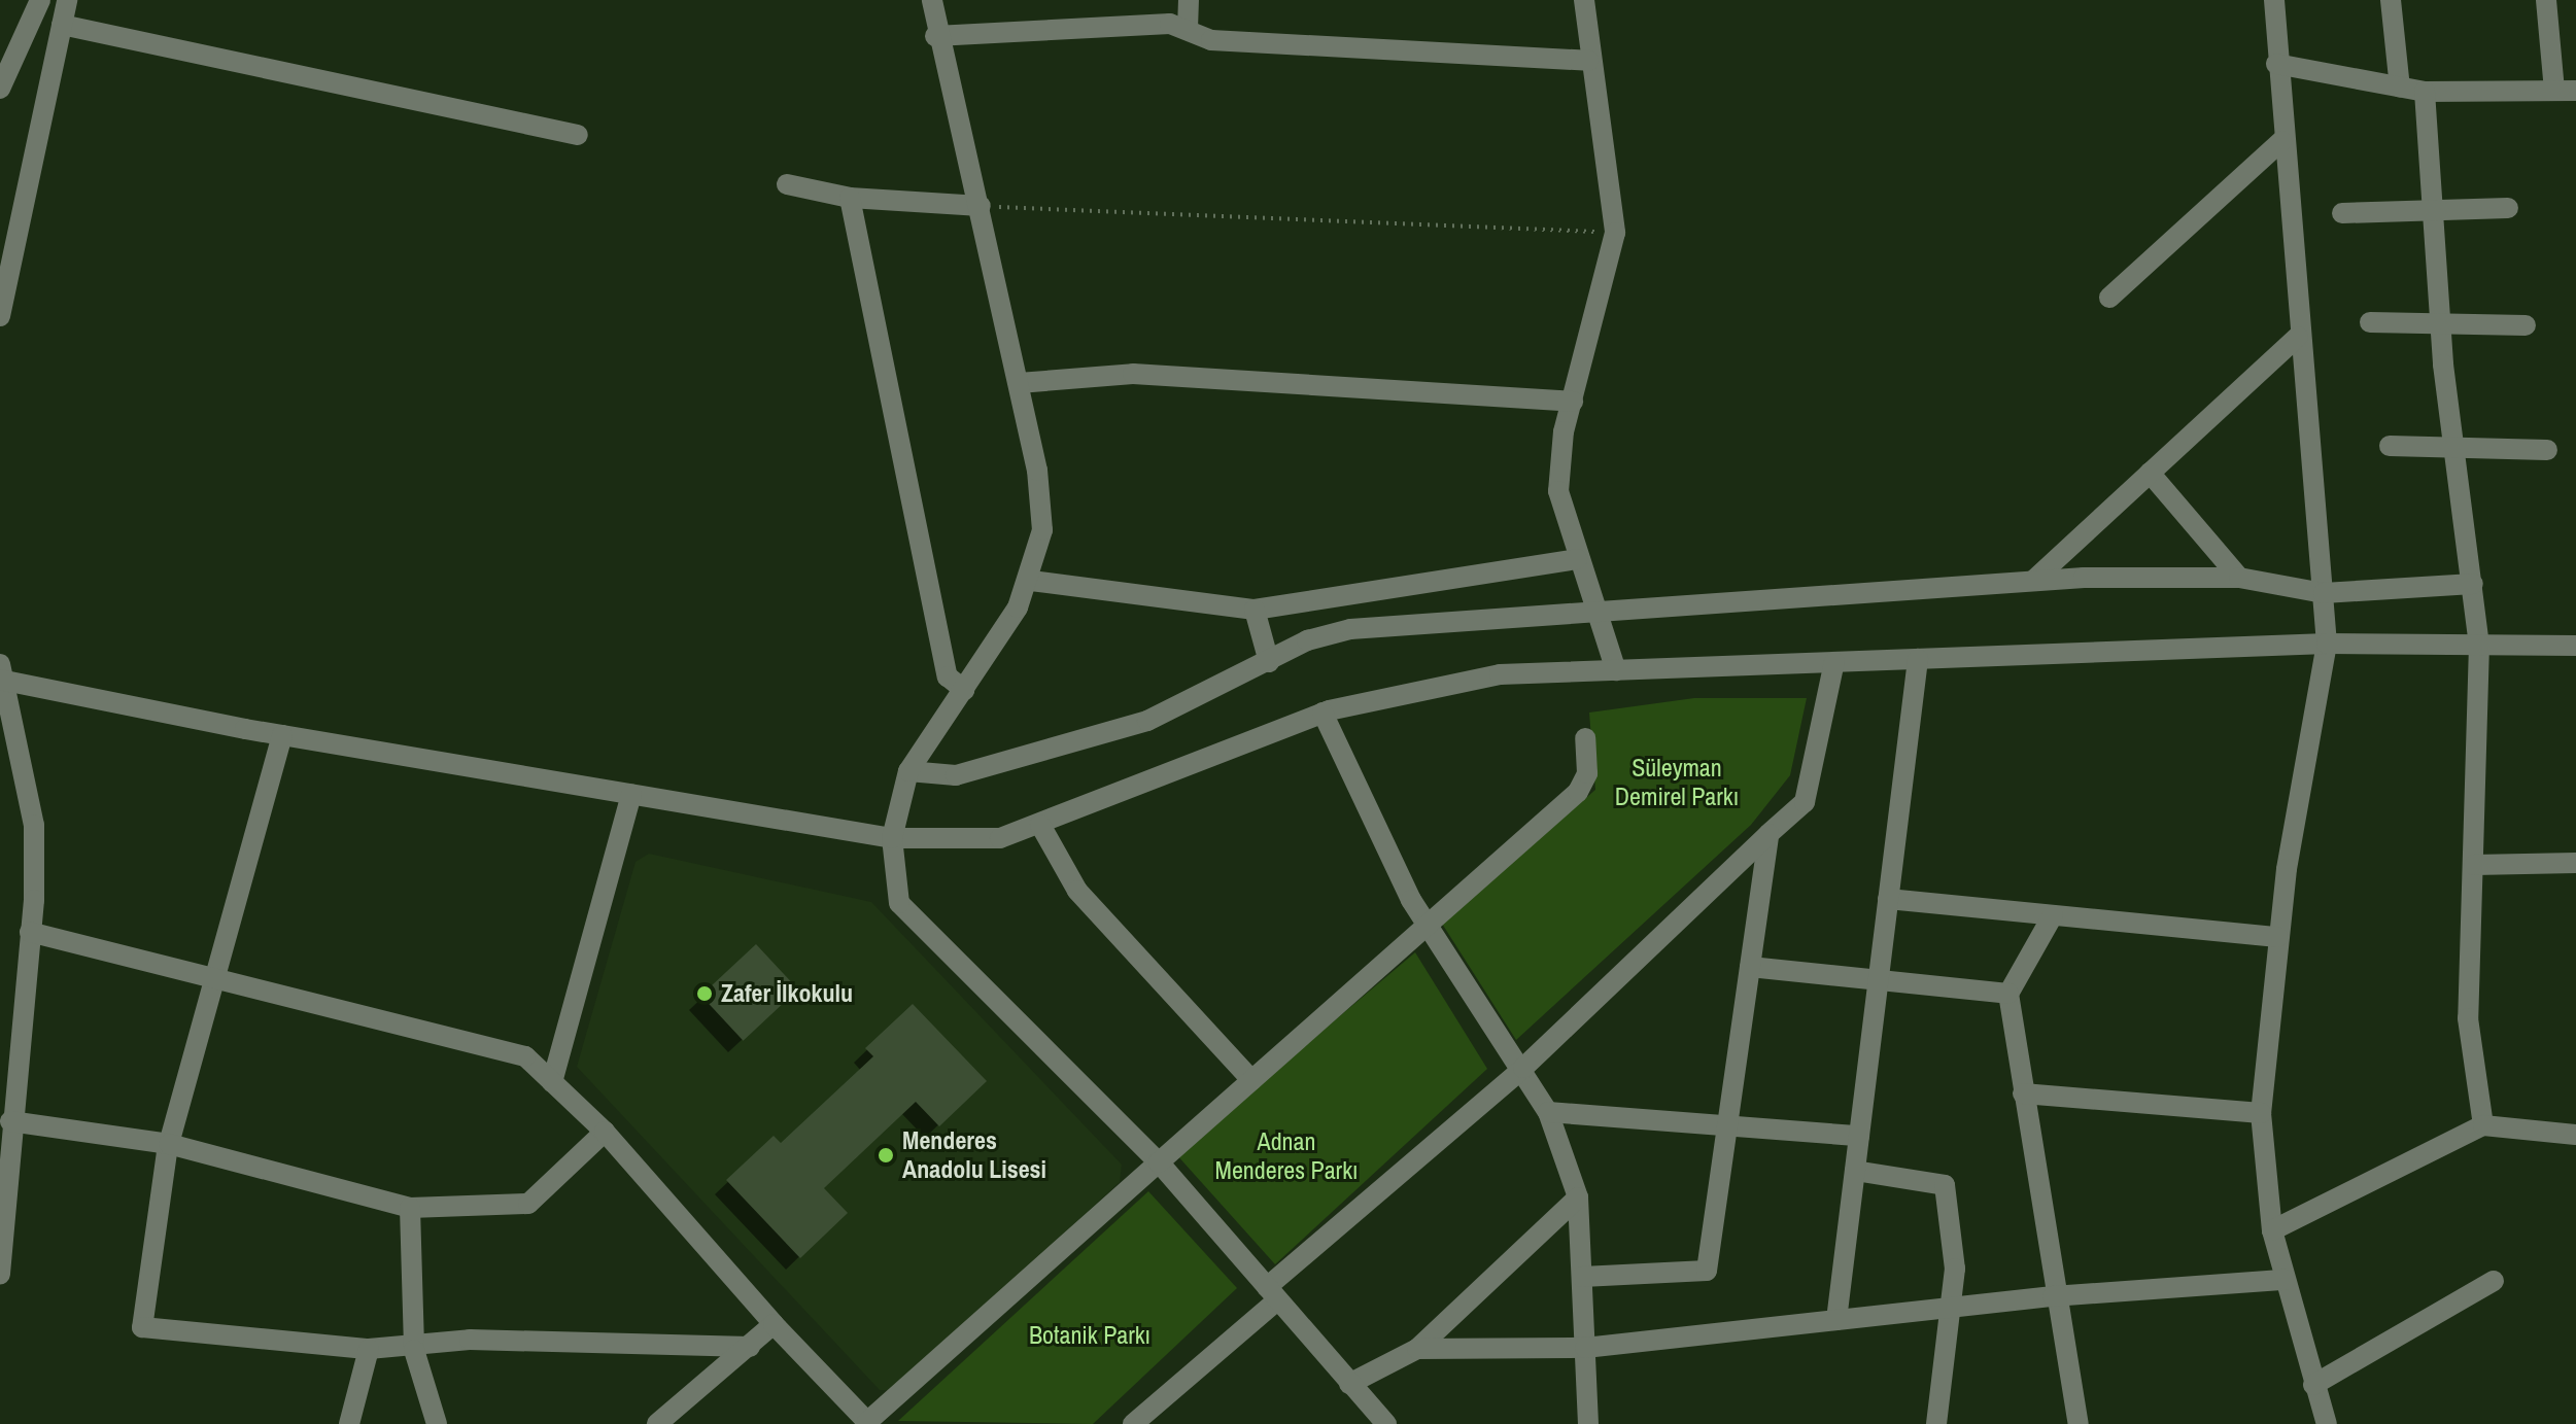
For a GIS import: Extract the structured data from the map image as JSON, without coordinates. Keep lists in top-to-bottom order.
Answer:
{
  "parks": ["Süleyman Demirel Parkı", "Adnan Menderes Parkı", "Botanik Parkı"],
  "places": ["Zafer İlkokulu", "Menderes Anadolu Lisesi"]
}
